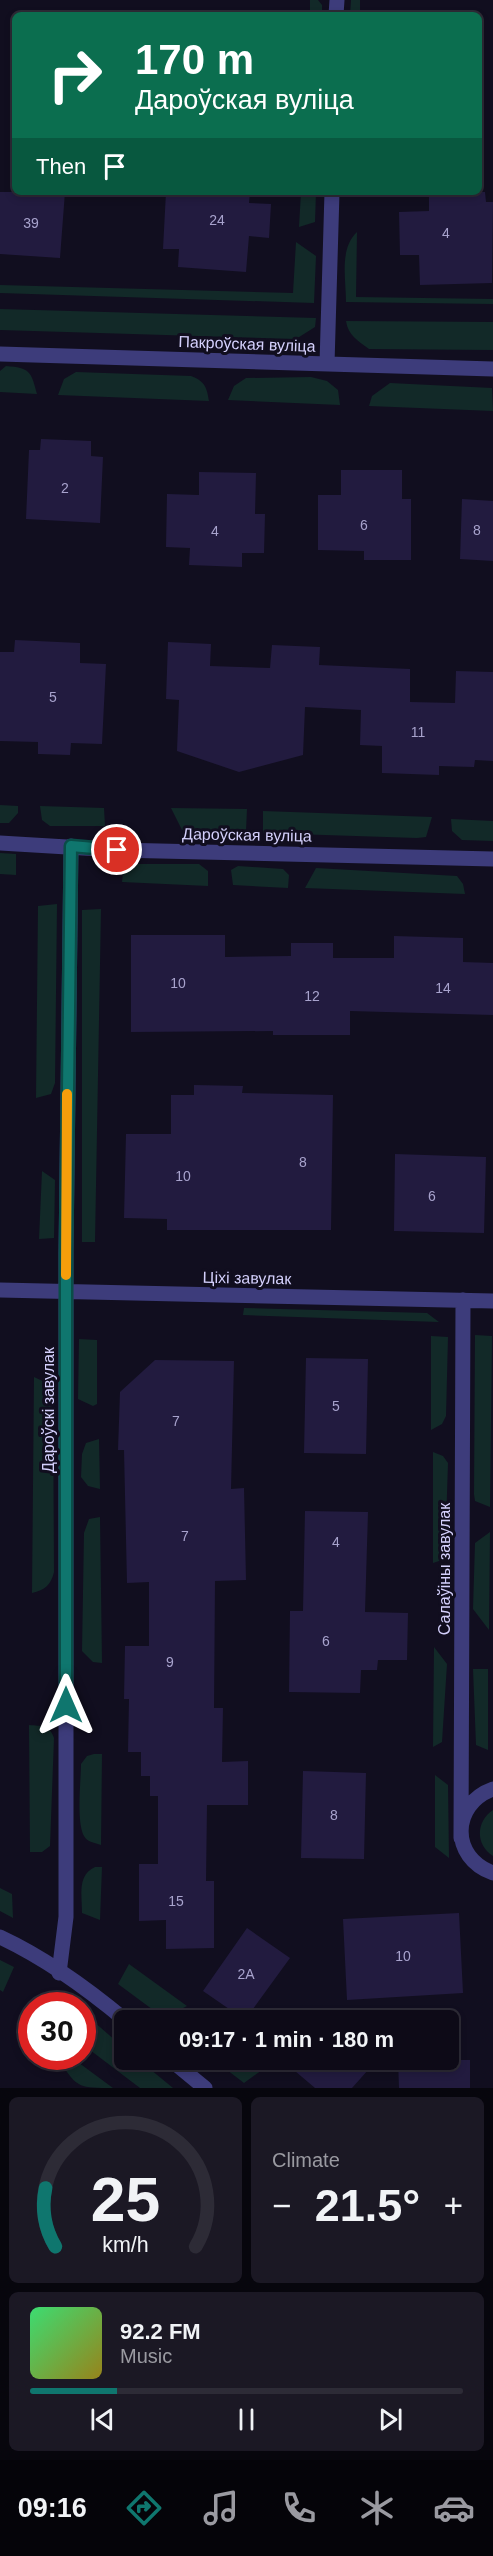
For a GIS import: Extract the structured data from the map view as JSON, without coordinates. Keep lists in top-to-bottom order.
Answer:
{
  "streets": {
    "street": [
      "Пакроўская вуліца",
      "Дароўская вуліца",
      "Ціхі завулак",
      "Дароўскі завулак",
      "Салаўіны завулак"
    ]
  },
  "crossings": [
    ["Дароўская вуліца", "Дароўскі завулак"],
    ["Ціхі завулак", "Дароўскі завулак"],
    ["Ціхі завулак", "Салаўіны завулак"]
  ],
  "house_numbers": [
    "24",
    "39",
    "4",
    "2",
    "6",
    "8",
    "4",
    "5",
    "11",
    "10",
    "14",
    "12",
    "8",
    "10",
    "6",
    "5",
    "7",
    "7",
    "4",
    "6",
    "9",
    "8",
    "15",
    "10",
    "2А"
  ],
  "page": {
    "turn": ["170 m", "Дароўская вуліца"],
    "then": "Then",
    "limit": "30",
    "trip": "09:17 · 1 min · 180 m",
    "tile": "Climate",
    "heat": ["−", "21.5°", "+"],
    "song": ["92.2 FM", "Music"],
    "tabs": "09:16",
    "gauge": ["25", "km/h"]
  }
}
